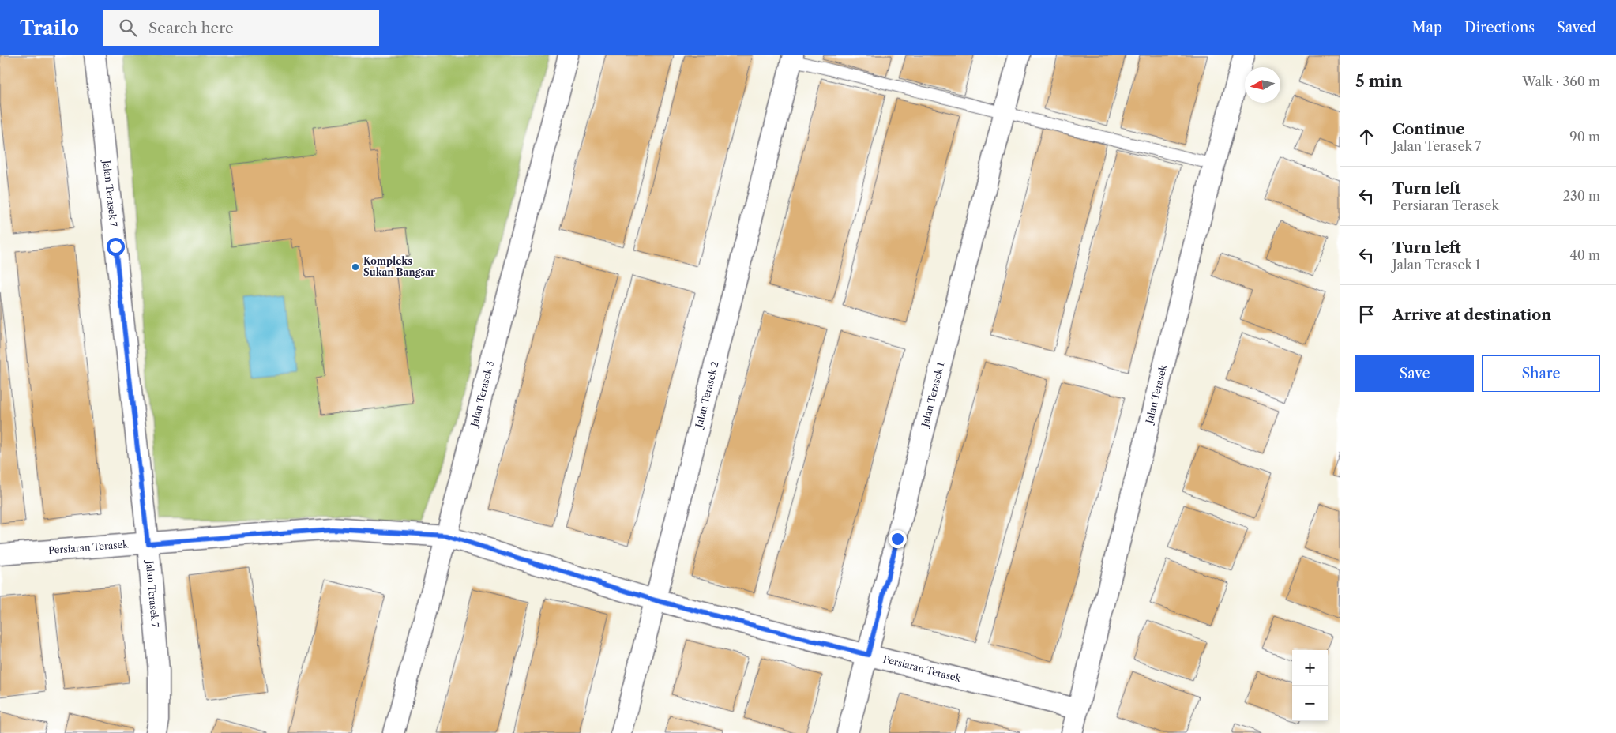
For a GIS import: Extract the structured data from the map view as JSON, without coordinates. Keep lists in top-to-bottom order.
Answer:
{
  "streets": {
    "street": [
      "Jalan Terasek 7",
      "Jalan Terasek 3",
      "Jalan Terasek 2",
      "Jalan Terasek 1",
      "Jalan Terasek",
      "Persiaran Terasek"
    ]
  },
  "crossings": [
    ["Jalan Terasek 7", "Persiaran Terasek"],
    ["Jalan Terasek 3", "Persiaran Terasek"],
    ["Jalan Terasek 2", "Persiaran Terasek"],
    ["Jalan Terasek 1", "Persiaran Terasek"],
    ["Jalan Terasek", "Persiaran Terasek"]
  ],
  "places": ["Kompleks Sukan Bangsar"],
  "north": "left",
  "page": {
    "header": "Trailo",
    "search": "Search here",
    "nav": ["Map", "Directions", "Saved"],
    "heading": ["5 min", "Walk · 360 m"],
    "list": [
      ["Continue", "Jalan Terasek 7", "90 m"],
      ["Turn left", "Persiaran Terasek", "230 m"],
      ["Turn left", "Jalan Terasek 1", "40 m"],
      "Arrive at destination"
    ],
    "buttons": ["Save", "Share"],
    "map_buttons": ["+", "−"]
  }
}
